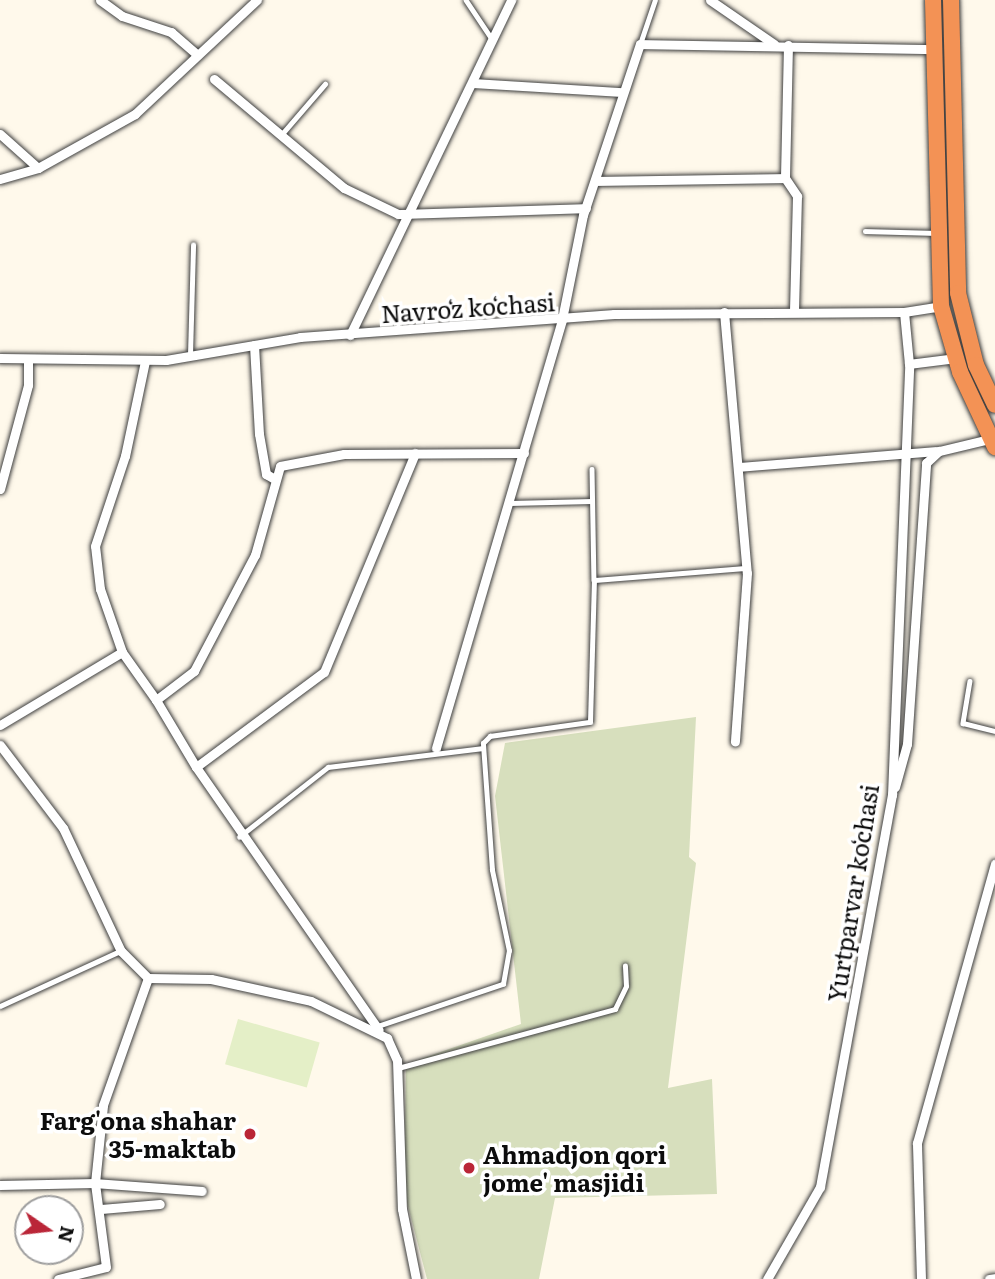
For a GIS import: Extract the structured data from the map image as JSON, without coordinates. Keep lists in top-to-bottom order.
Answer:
{
  "streets": {
    "street": ["Navroʻz koʻchasi", "Yurtparvar koʻchasi"]
  },
  "crossings": [
    ["Navroʻz koʻchasi", "Yurtparvar koʻchasi"]
  ],
  "places": ["Farg'ona shahar 35-maktab", "Ahmadjon qori jome' masjidi"],
  "north": "right"
}
